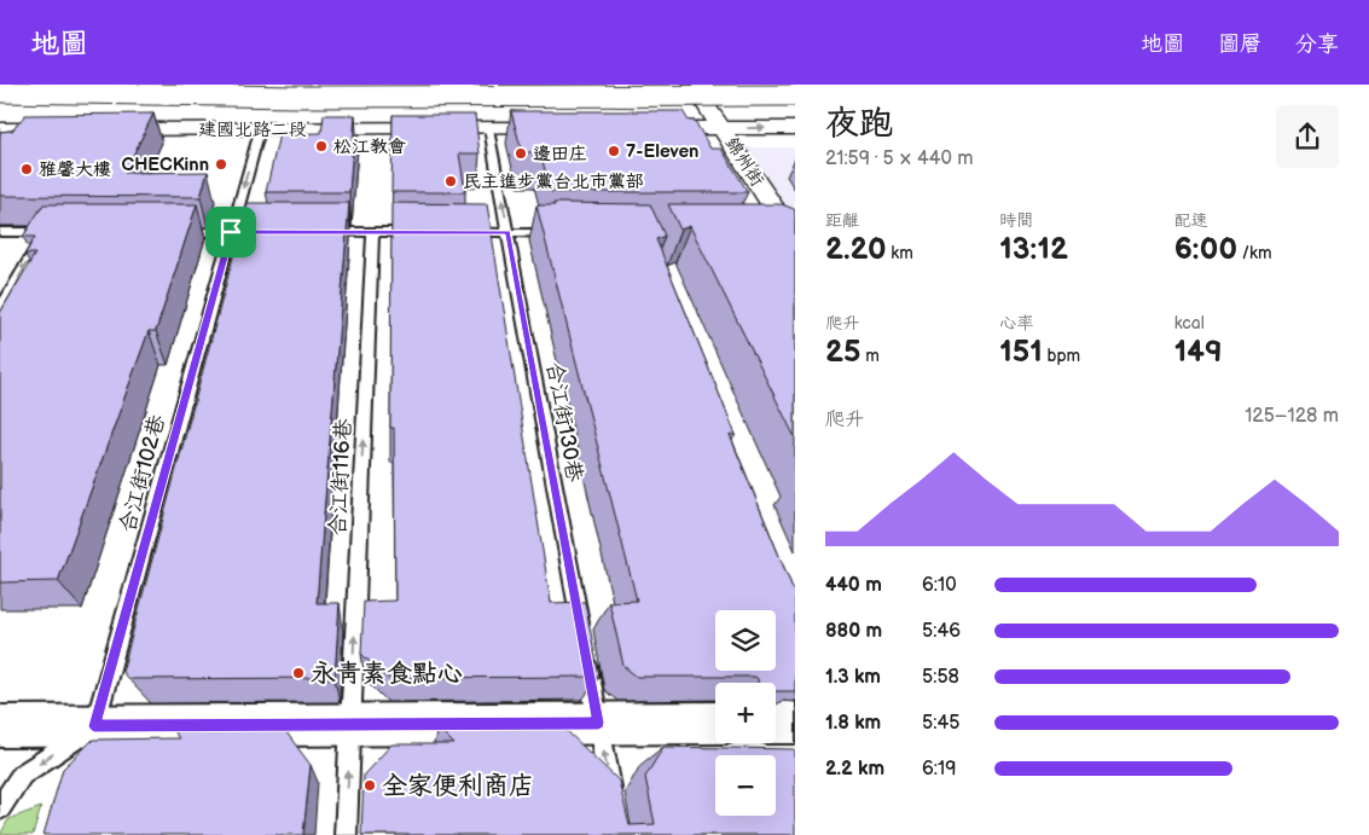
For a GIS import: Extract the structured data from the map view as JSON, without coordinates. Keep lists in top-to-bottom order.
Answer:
{
  "streets": {
    "main road": ["建國北路二段", "錦州街"],
    "lane": ["合江街130巷", "合江街102巷", "合江街116巷"]
  },
  "crossings": [
    ["建國北路二段", "合江街130巷"],
    ["建國北路二段", "合江街102巷"]
  ],
  "one_way": ["合江街116巷"],
  "places": [
    "松江教會",
    "7-Eleven",
    "邊田庄",
    "CHECKinn",
    "雅馨大樓",
    "民主進步黨台北市黨部",
    "永青素食點心",
    "全家便利商店"
  ],
  "page": {
    "header": "地圖",
    "nav": ["地圖", "圖層", "分享"],
    "heading": ["夜跑", "21:59 · 5 × 440 m"],
    "stats": [
      ["距離", "2.20 km"],
      ["時間", "13:12"],
      ["配速", "6:00 /km"],
      ["爬升", "25 m"],
      ["心率", "151 bpm"],
      ["kcal", "149"]
    ],
    "chart": ["爬升", "125–128 m"],
    "list": [
      {
        "name": "440 m",
        "note": "6:10"
      },
      {
        "name": "880 m",
        "note": "5:46"
      },
      {
        "name": "1.3 km",
        "note": "5:58"
      },
      {
        "name": "1.8 km",
        "note": "5:45"
      },
      {
        "name": "2.2 km",
        "note": "6:19"
      }
    ],
    "map_buttons": ["+", "−"]
  }
}
